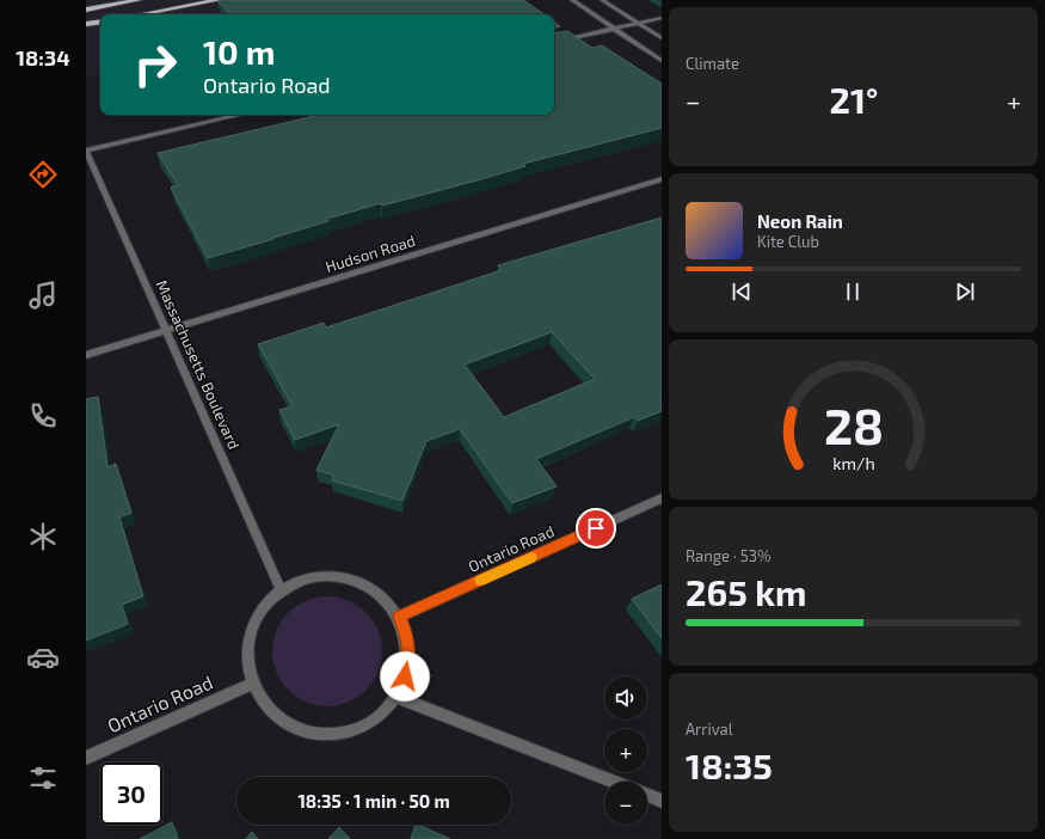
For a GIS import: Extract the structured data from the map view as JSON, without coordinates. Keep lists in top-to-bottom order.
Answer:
{
  "streets": {
    "street": ["Hudson Road", "Massachusetts Boulevard", "Ontario Road"]
  },
  "crossings": [
    ["Hudson Road", "Massachusetts Boulevard"],
    ["Massachusetts Boulevard", "Ontario Road"]
  ],
  "page": {
    "tabs": "18:34",
    "tile": [
      "Climate",
      ["Range · 53%", "265 km"],
      ["Arrival", "18:35"]
    ],
    "turn": ["10 m", "Ontario Road"],
    "heat": ["−", "21°", "+"],
    "song": ["Neon Rain", "Kite Club"],
    "map_buttons": ["+", "−"],
    "limit": "30",
    "trip": "18:35 · 1 min · 50 m",
    "gauge": ["28", "km/h"]
  }
}
